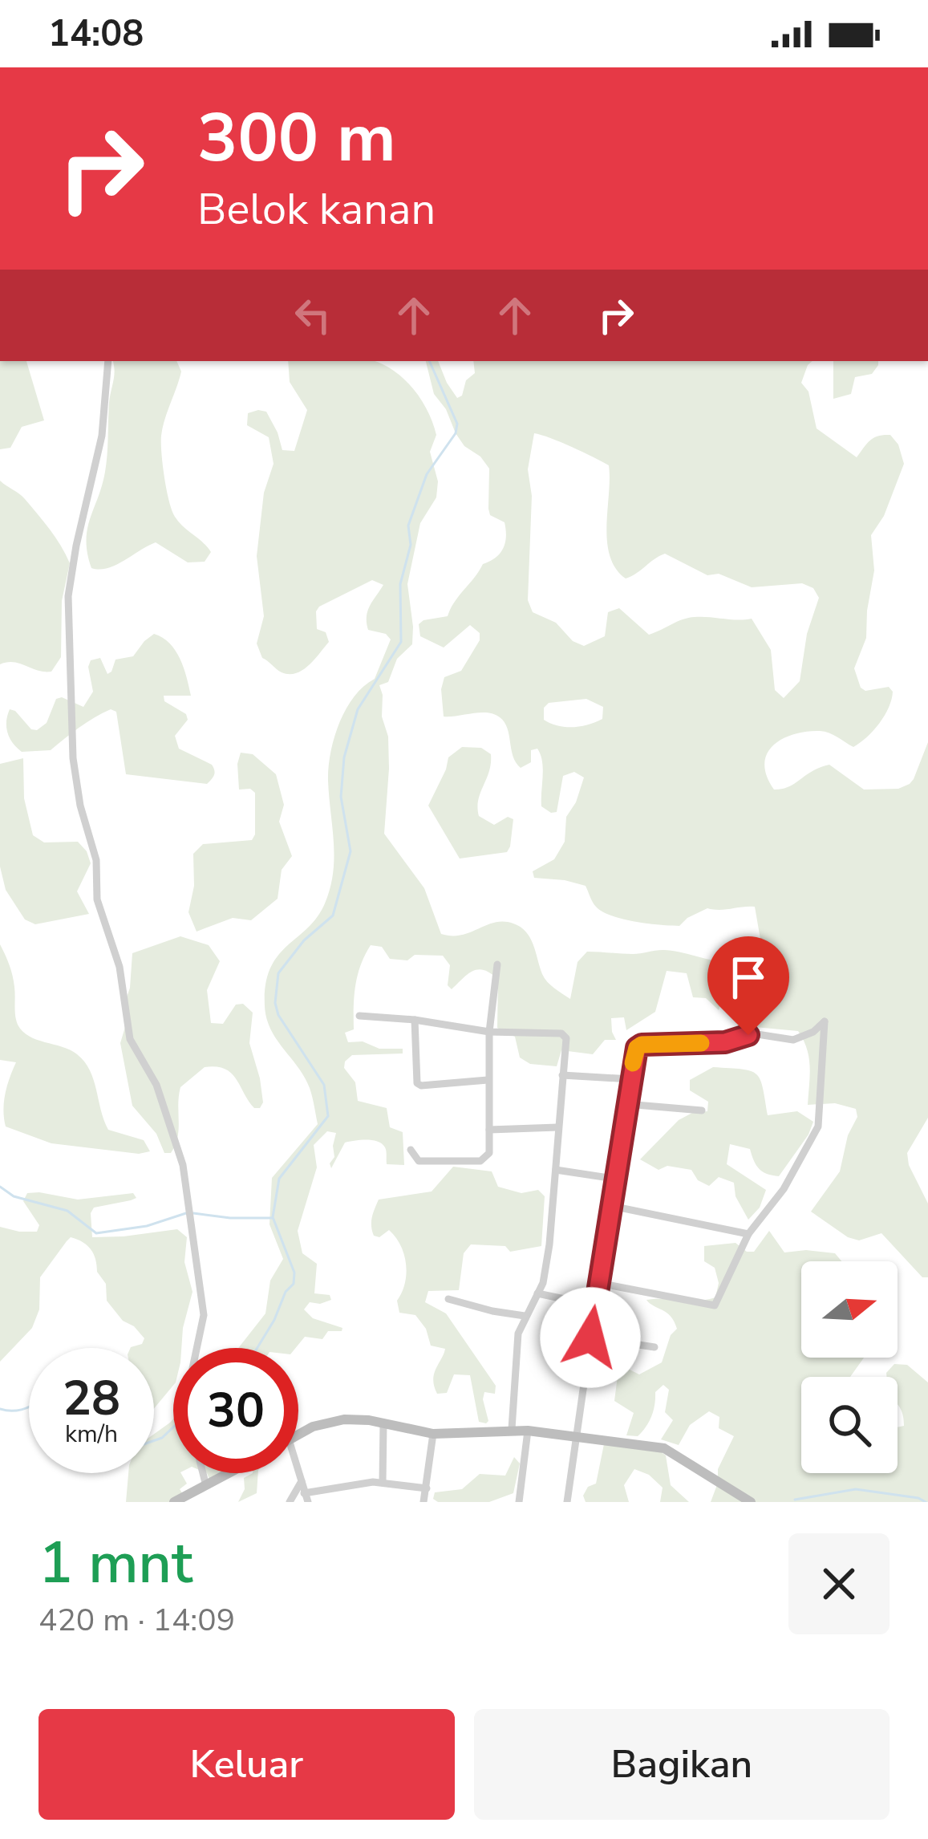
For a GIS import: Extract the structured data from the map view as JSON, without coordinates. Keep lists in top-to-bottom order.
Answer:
{
  "north": "right",
  "page": {
    "status": "14:08",
    "turn": ["300 m", "Belok kanan"],
    "speed": "28 km/h",
    "limit": "30",
    "heading": ["1 mnt", "420 m · 14:09"],
    "buttons": ["Keluar", "Bagikan"]
  }
}
